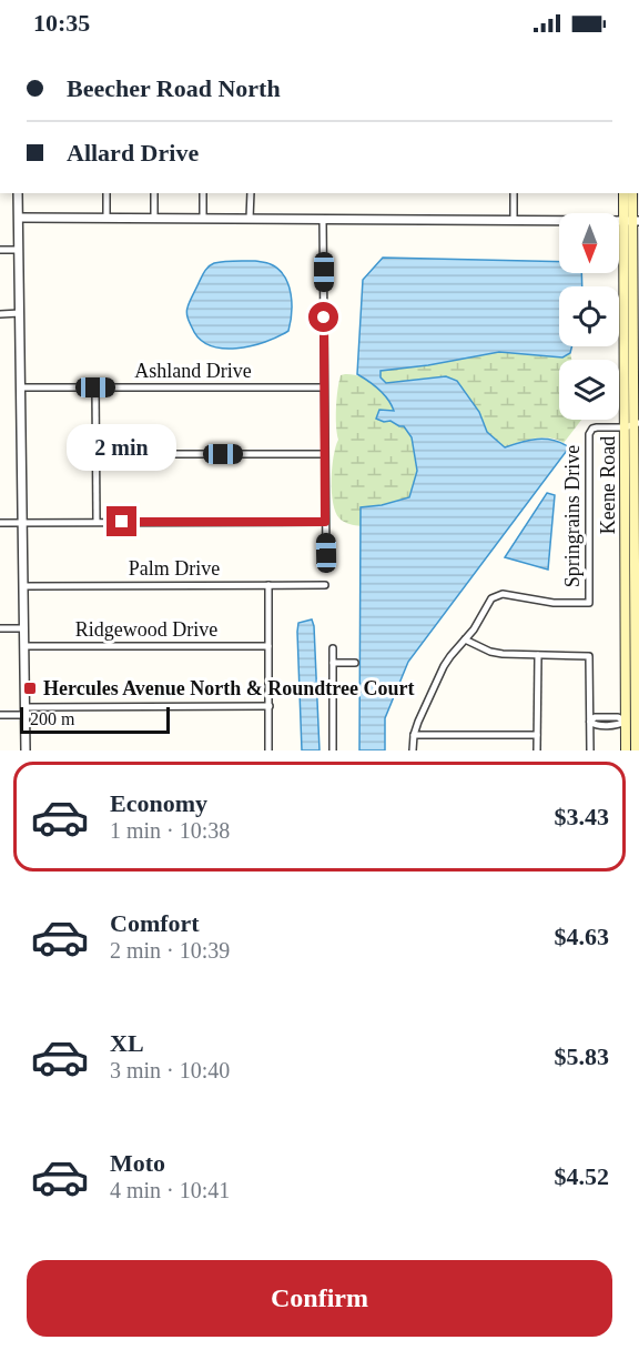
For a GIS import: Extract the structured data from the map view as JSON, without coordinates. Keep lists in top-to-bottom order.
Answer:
{
  "streets": {
    "main road": ["Keene Road"],
    "street": [
      "Ashland Drive",
      "Springrains Drive",
      "Palm Drive",
      "Ridgewood Drive"
    ]
  },
  "crossings": [
    ["Keene Road", "Springrains Drive"]
  ],
  "places": {
    "transit": ["Hercules Avenue North & Roundtree Court"]
  },
  "scale_bar": "200 m",
  "north": "bottom",
  "page": {
    "status": "10:35",
    "banner": ["Beecher Road North", "Allard Drive"],
    "bubble": "2 min",
    "scale": "200 m",
    "list": [
      {
        "name": "Economy",
        "note": "1 min · 10:38",
        "value": "$3.43"
      },
      {
        "name": "Comfort",
        "note": "2 min · 10:39",
        "value": "$4.63"
      },
      {
        "name": "XL",
        "note": "3 min · 10:40",
        "value": "$5.83"
      },
      {
        "name": "Moto",
        "note": "4 min · 10:41",
        "value": "$4.52"
      }
    ],
    "buttons": "Confirm"
  }
}
